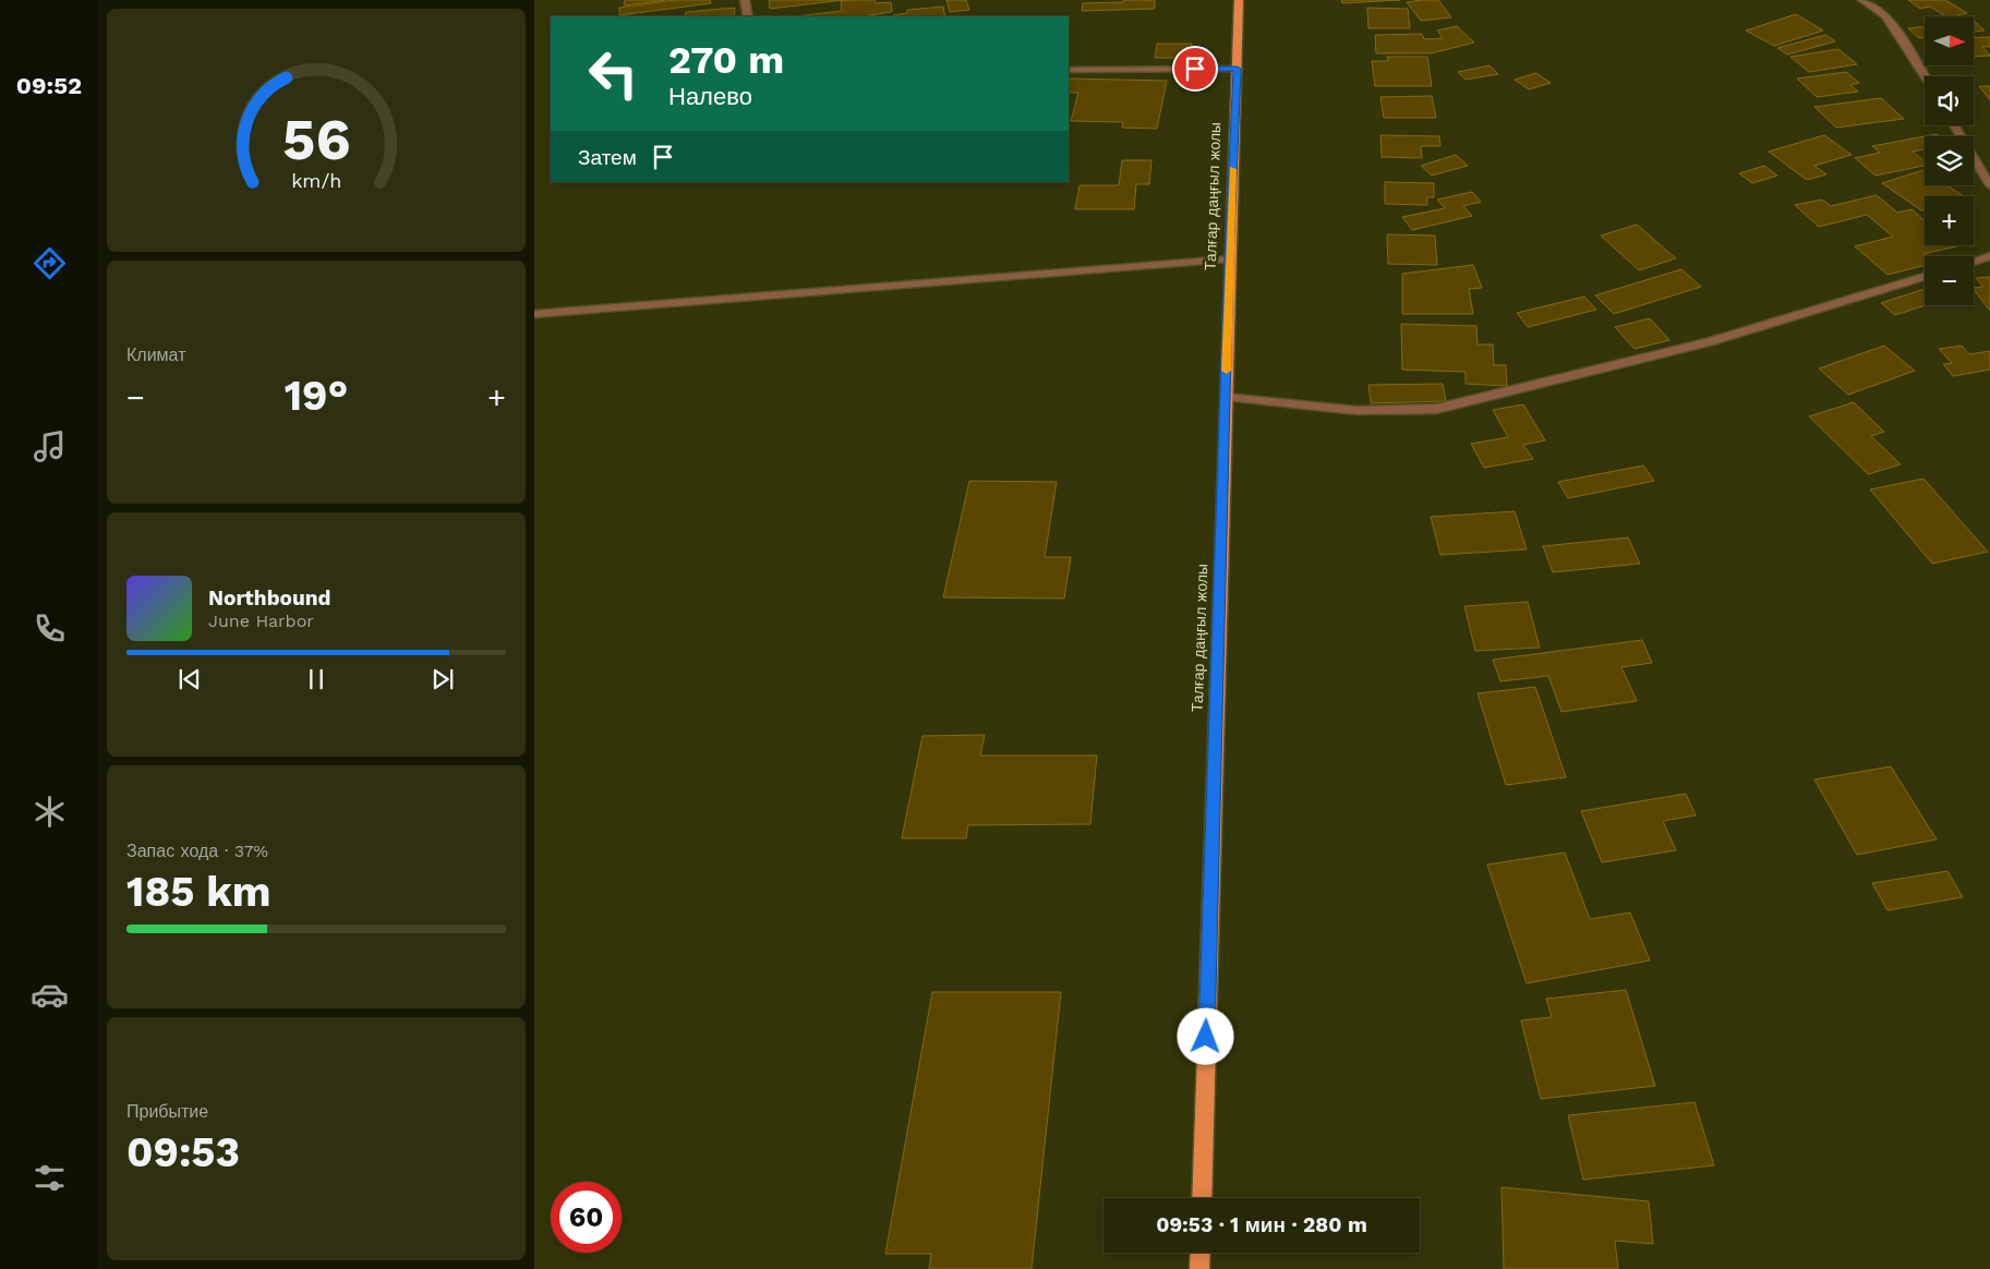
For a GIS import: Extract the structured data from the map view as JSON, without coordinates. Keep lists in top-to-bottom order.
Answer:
{
  "streets": {
    "main road": ["Талғар даңғыл жолы"]
  },
  "north": "right",
  "page": {
    "tabs": "09:52",
    "map_buttons": ["+", "−"],
    "turn": ["270 m", "Налево"],
    "then": "Затем",
    "tile": [
      "Климат",
      ["Запас хода · 37%", "185 km"],
      ["Прибытие", "09:53"]
    ],
    "heat": ["−", "19°", "+"],
    "song": ["Northbound", "June Harbor"],
    "limit": "60",
    "trip": "09:53 · 1 мин · 280 m",
    "gauge": ["56", "km/h"]
  }
}
